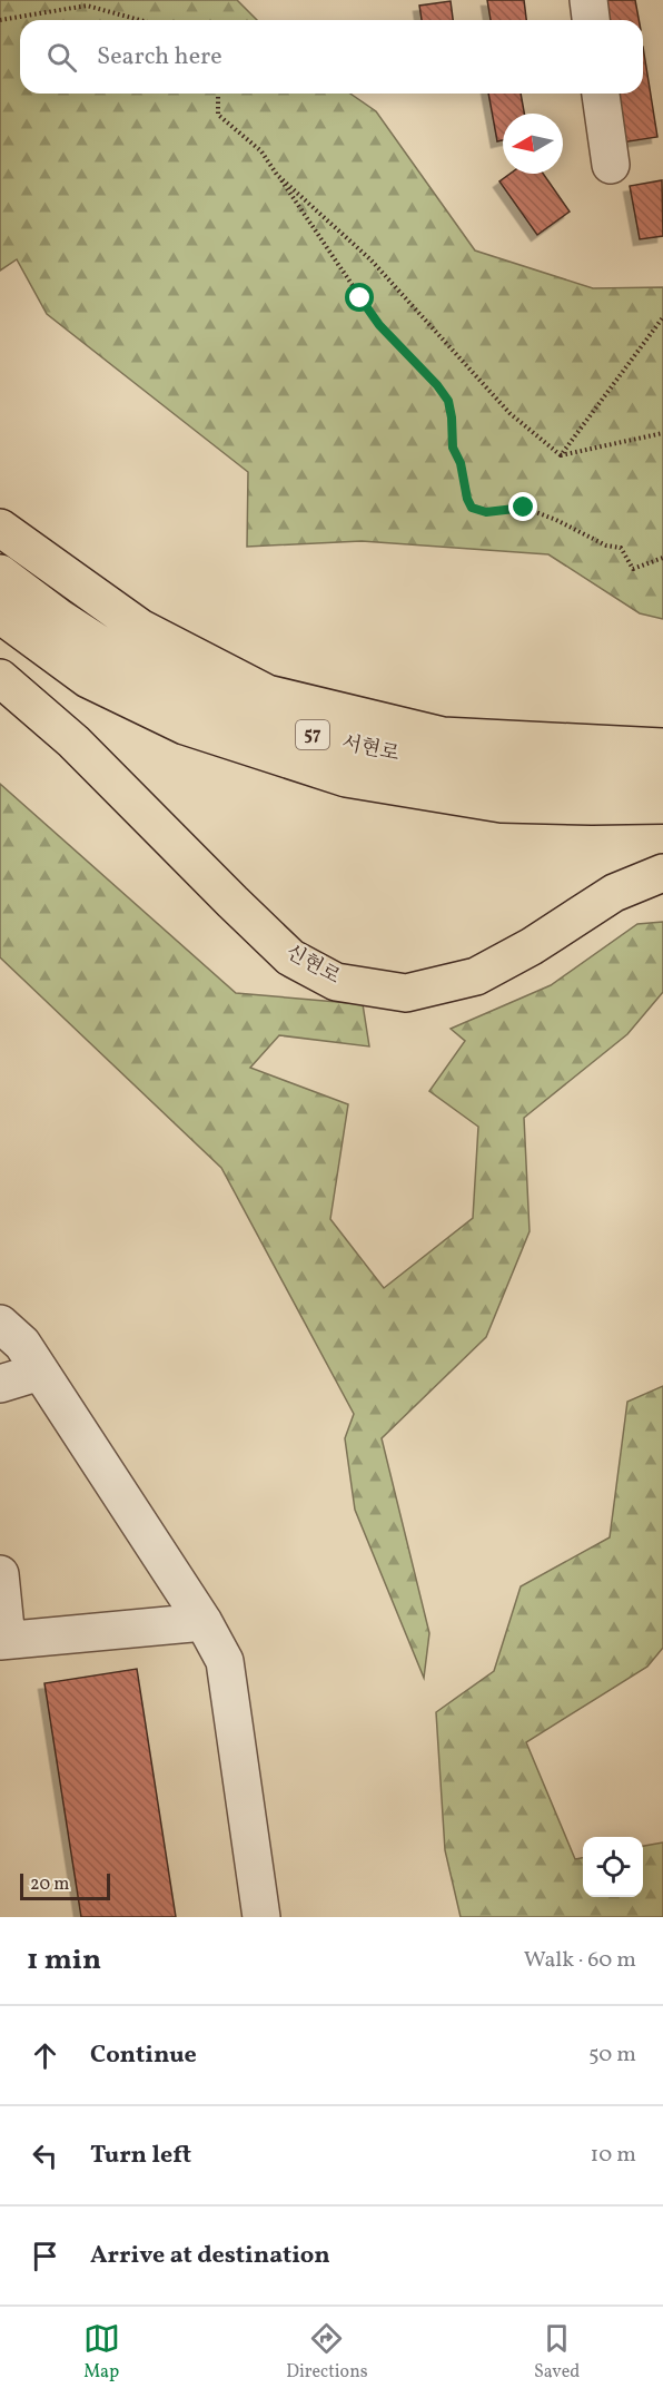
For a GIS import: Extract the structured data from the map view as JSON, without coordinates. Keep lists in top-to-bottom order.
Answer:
{
  "streets": {
    "main road": ["57", "서현로", "신현로"]
  },
  "scale_bar": "20 m",
  "north": "left",
  "page": {
    "search": "Search here",
    "scale": "20 m",
    "heading": ["1 min", "Walk · 60 m"],
    "list": [
      ["Continue", "50 m"],
      ["Turn left", "10 m"],
      "Arrive at destination"
    ],
    "nav": ["Map", "Directions", "Saved"]
  }
}
